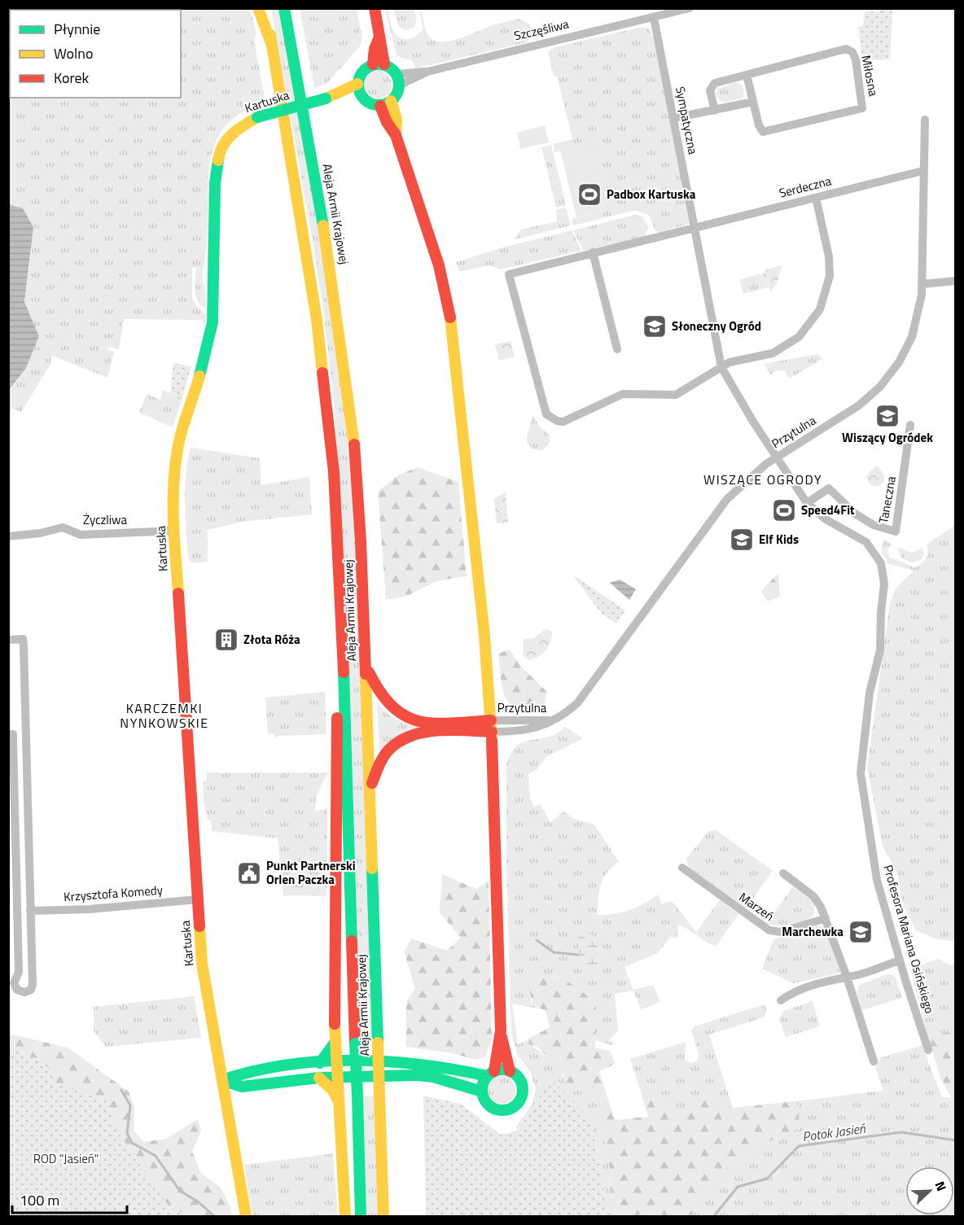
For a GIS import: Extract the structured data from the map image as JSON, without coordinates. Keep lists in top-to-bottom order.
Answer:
{
  "streets": {
    "main road": ["Kartuska", "Aleja Armii Krajowej"],
    "street": [
      "Szczęśliwa",
      "Miłosna",
      "Sympatyczna",
      "Serdeczna",
      "Przytulna",
      "Taneczna",
      "Życzliwa",
      "Krzysztofa Komedy",
      "Marzeń",
      "Profesora Mariana Osińskiego"
    ]
  },
  "crossings": [
    ["Szczęśliwa", "Kartuska"],
    ["Szczęśliwa", "Sympatyczna"],
    ["Kartuska", "Życzliwa"],
    ["Kartuska", "Krzysztofa Komedy"],
    ["Sympatyczna", "Serdeczna"],
    ["Sympatyczna", "Przytulna"],
    ["Serdeczna", "Przytulna"],
    ["Taneczna", "Profesora Mariana Osińskiego"]
  ],
  "districts": ["WISZĄCE OGRODY", "KARCZEMKI NYNKOWSKIE"],
  "water": ["Potok Jasień"],
  "parks": ["ROD \"Jasień\""],
  "places": {
    "sports": ["Padbox Kartuska", "Speed4Fit"],
    "school or university": [
      "Słoneczny Ogród",
      "Wiszący Ogródek",
      "Elf Kids",
      "Marchewka"
    ],
    "building": ["Złota Róża"],
    "public building": ["Punkt Partnerski Orlen Paczka"]
  },
  "legend": ["Płynnie", "Wolno", "Korek"],
  "scale_bar": "100 m",
  "north": "top right"
}
